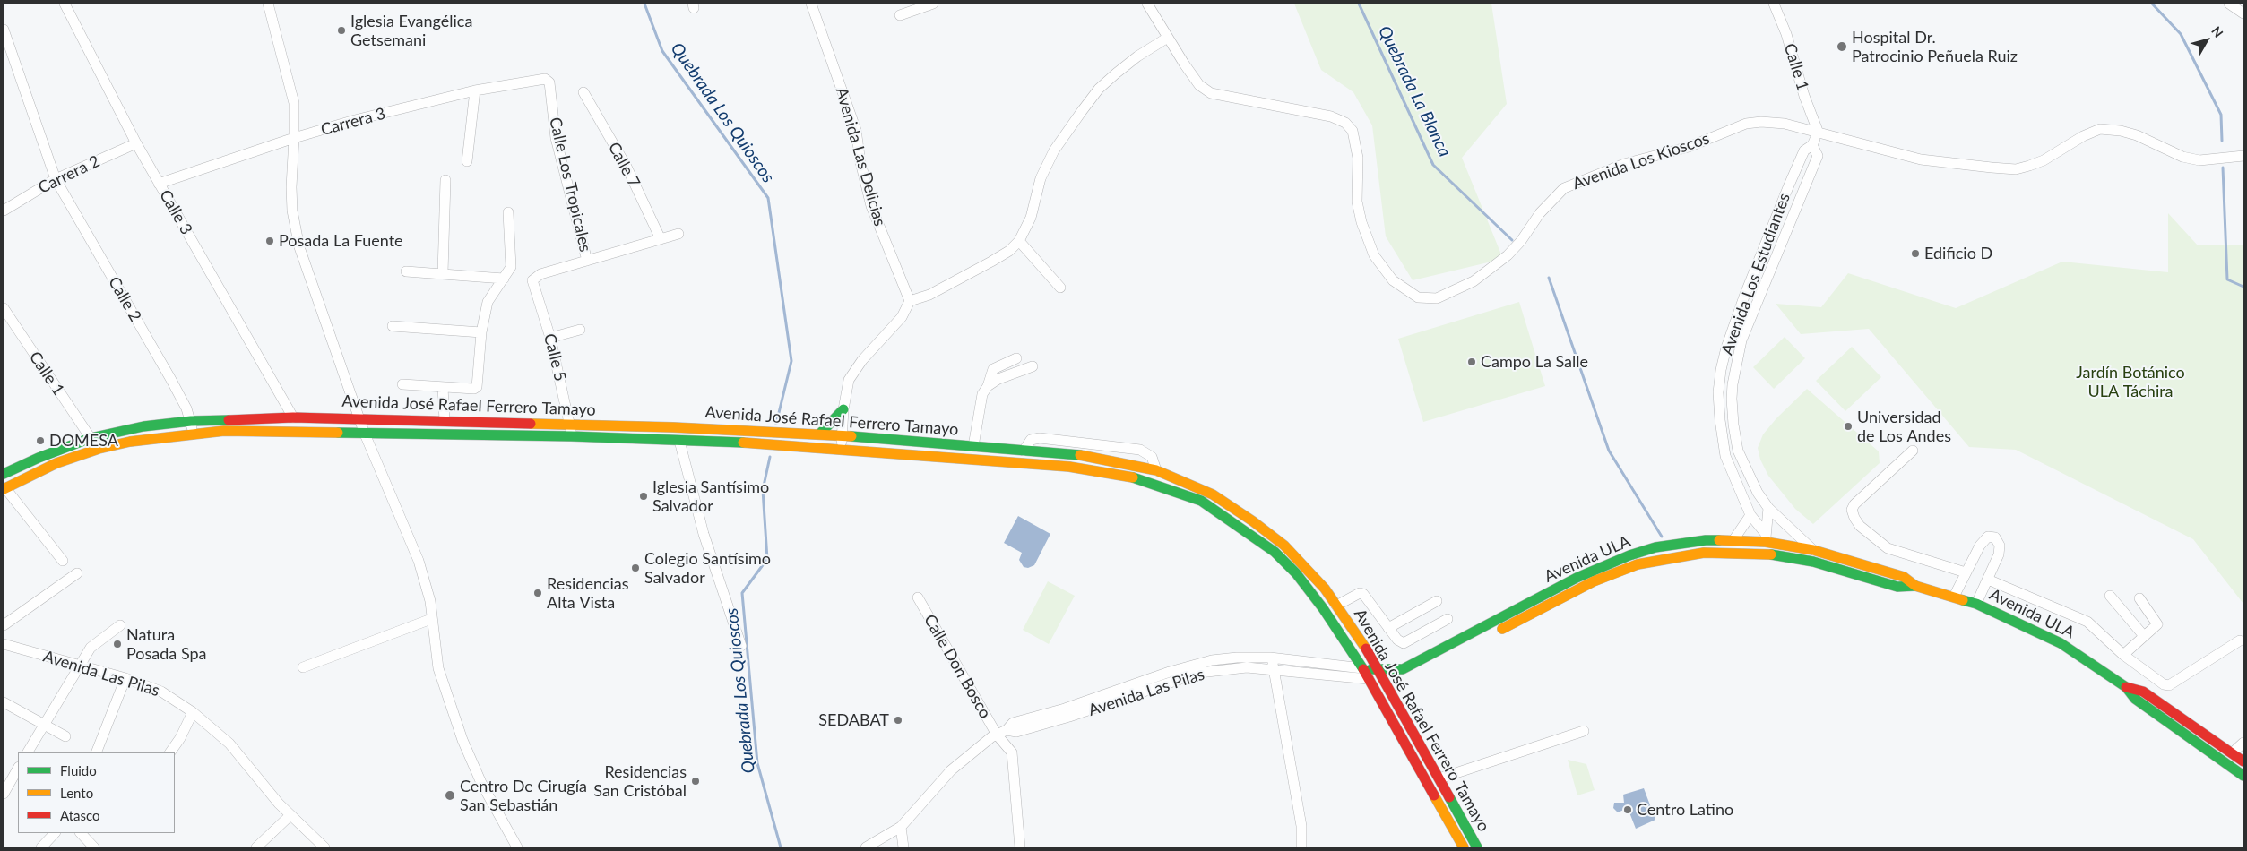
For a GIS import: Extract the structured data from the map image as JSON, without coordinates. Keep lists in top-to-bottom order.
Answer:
{
  "streets": {
    "street": [
      "Calle 1",
      "Carrera 3",
      "Avenida Las Delicias",
      "Avenida Los Kioscos",
      "Calle 7",
      "Carrera 2",
      "Calle Los Tropicales",
      "Calle 3",
      "Avenida Los Estudiantes",
      "Calle 2",
      "Calle 5",
      "Avenida José Rafael Ferrero Tamayo",
      "Avenida ULA",
      "Calle Don Bosco",
      "Avenida Las Pilas"
    ]
  },
  "crossings": [
    ["Calle 1", "Avenida Los Kioscos"],
    ["Calle 1", "Avenida Los Estudiantes"],
    ["Calle 1", "Avenida José Rafael Ferrero Tamayo"],
    ["Carrera 3", "Calle Los Tropicales"],
    ["Carrera 3", "Calle 3"],
    ["Avenida Los Kioscos", "Avenida Los Estudiantes"],
    ["Carrera 2", "Calle 3"],
    ["Carrera 2", "Calle 2"],
    ["Calle Los Tropicales", "Calle 5"],
    ["Calle 3", "Avenida José Rafael Ferrero Tamayo"],
    ["Avenida Los Estudiantes", "Avenida ULA"],
    ["Calle 2", "Avenida José Rafael Ferrero Tamayo"],
    ["Calle 5", "Avenida José Rafael Ferrero Tamayo"],
    ["Avenida José Rafael Ferrero Tamayo", "Avenida ULA"],
    ["Avenida José Rafael Ferrero Tamayo", "Avenida Las Pilas"],
    ["Avenida ULA", "Avenida Las Pilas"],
    ["Calle Don Bosco", "Avenida Las Pilas"]
  ],
  "water": ["Quebrada La Blanca", "Quebrada Los Quioscos"],
  "parks": ["Jardín Botánico ULA Táchira"],
  "places": [
    "Iglesia Evangélica Getsemani",
    "Hospital Dr. Patrocinio Peñuela Ruiz",
    "Posada La Fuente",
    "Edificio D",
    "Campo La Salle",
    "Universidad de Los Andes",
    "DOMESA",
    "Iglesia Santísimo Salvador",
    "Colegio Santísimo Salvador",
    "Residencias Alta Vista",
    "Natura Posada Spa",
    "SEDABAT",
    "Residencias San Cristóbal",
    "Centro De Cirugía San Sebastián",
    "Centro Latino"
  ],
  "legend": ["Fluido", "Lento", "Atasco"],
  "north": "top right"
}
